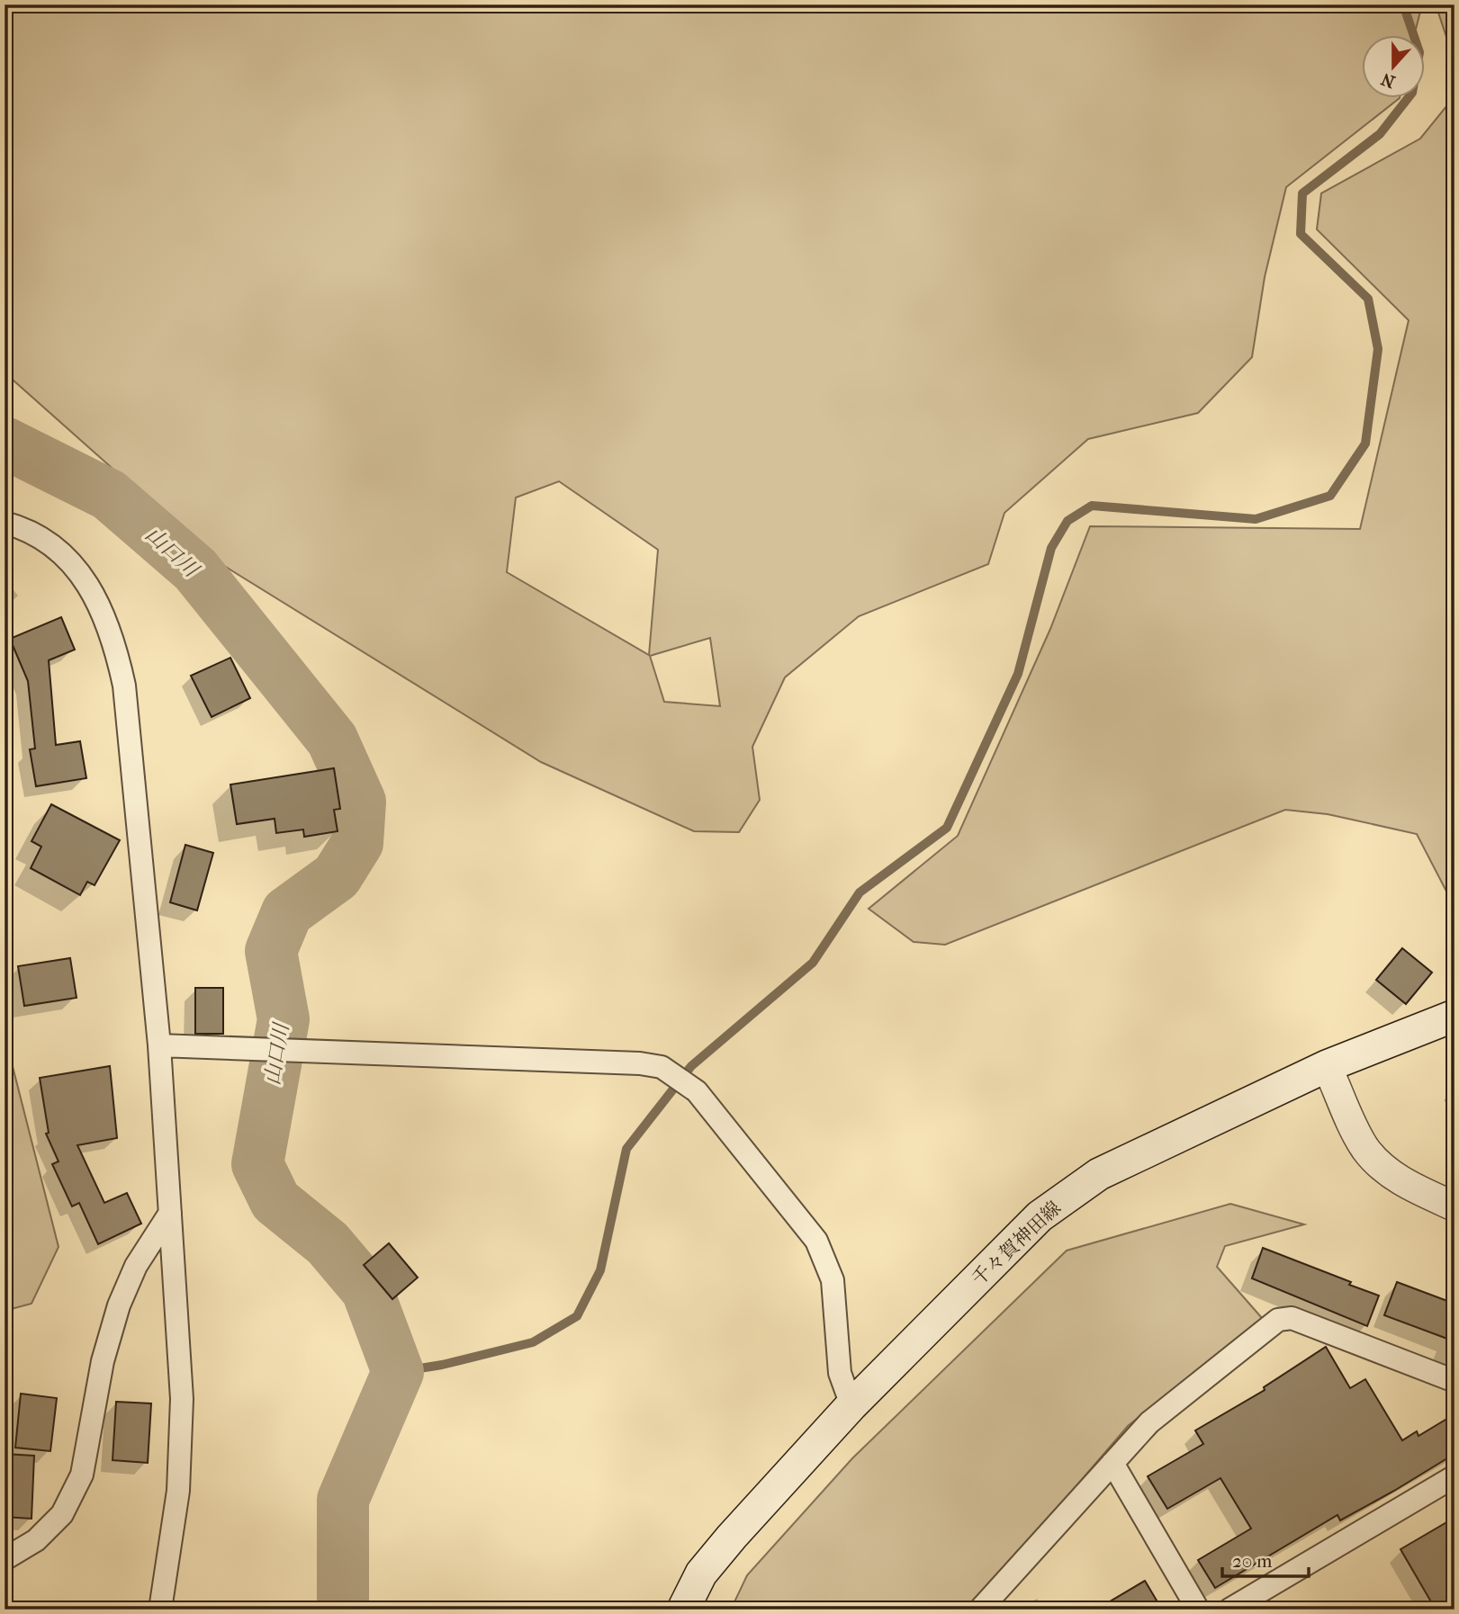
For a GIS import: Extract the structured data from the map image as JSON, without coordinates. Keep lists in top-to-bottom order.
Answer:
{
  "streets": {
    "main road": ["千々賀神田線"]
  },
  "water": ["山口川"],
  "scale_bar": "20 m",
  "north": "bottom"
}
